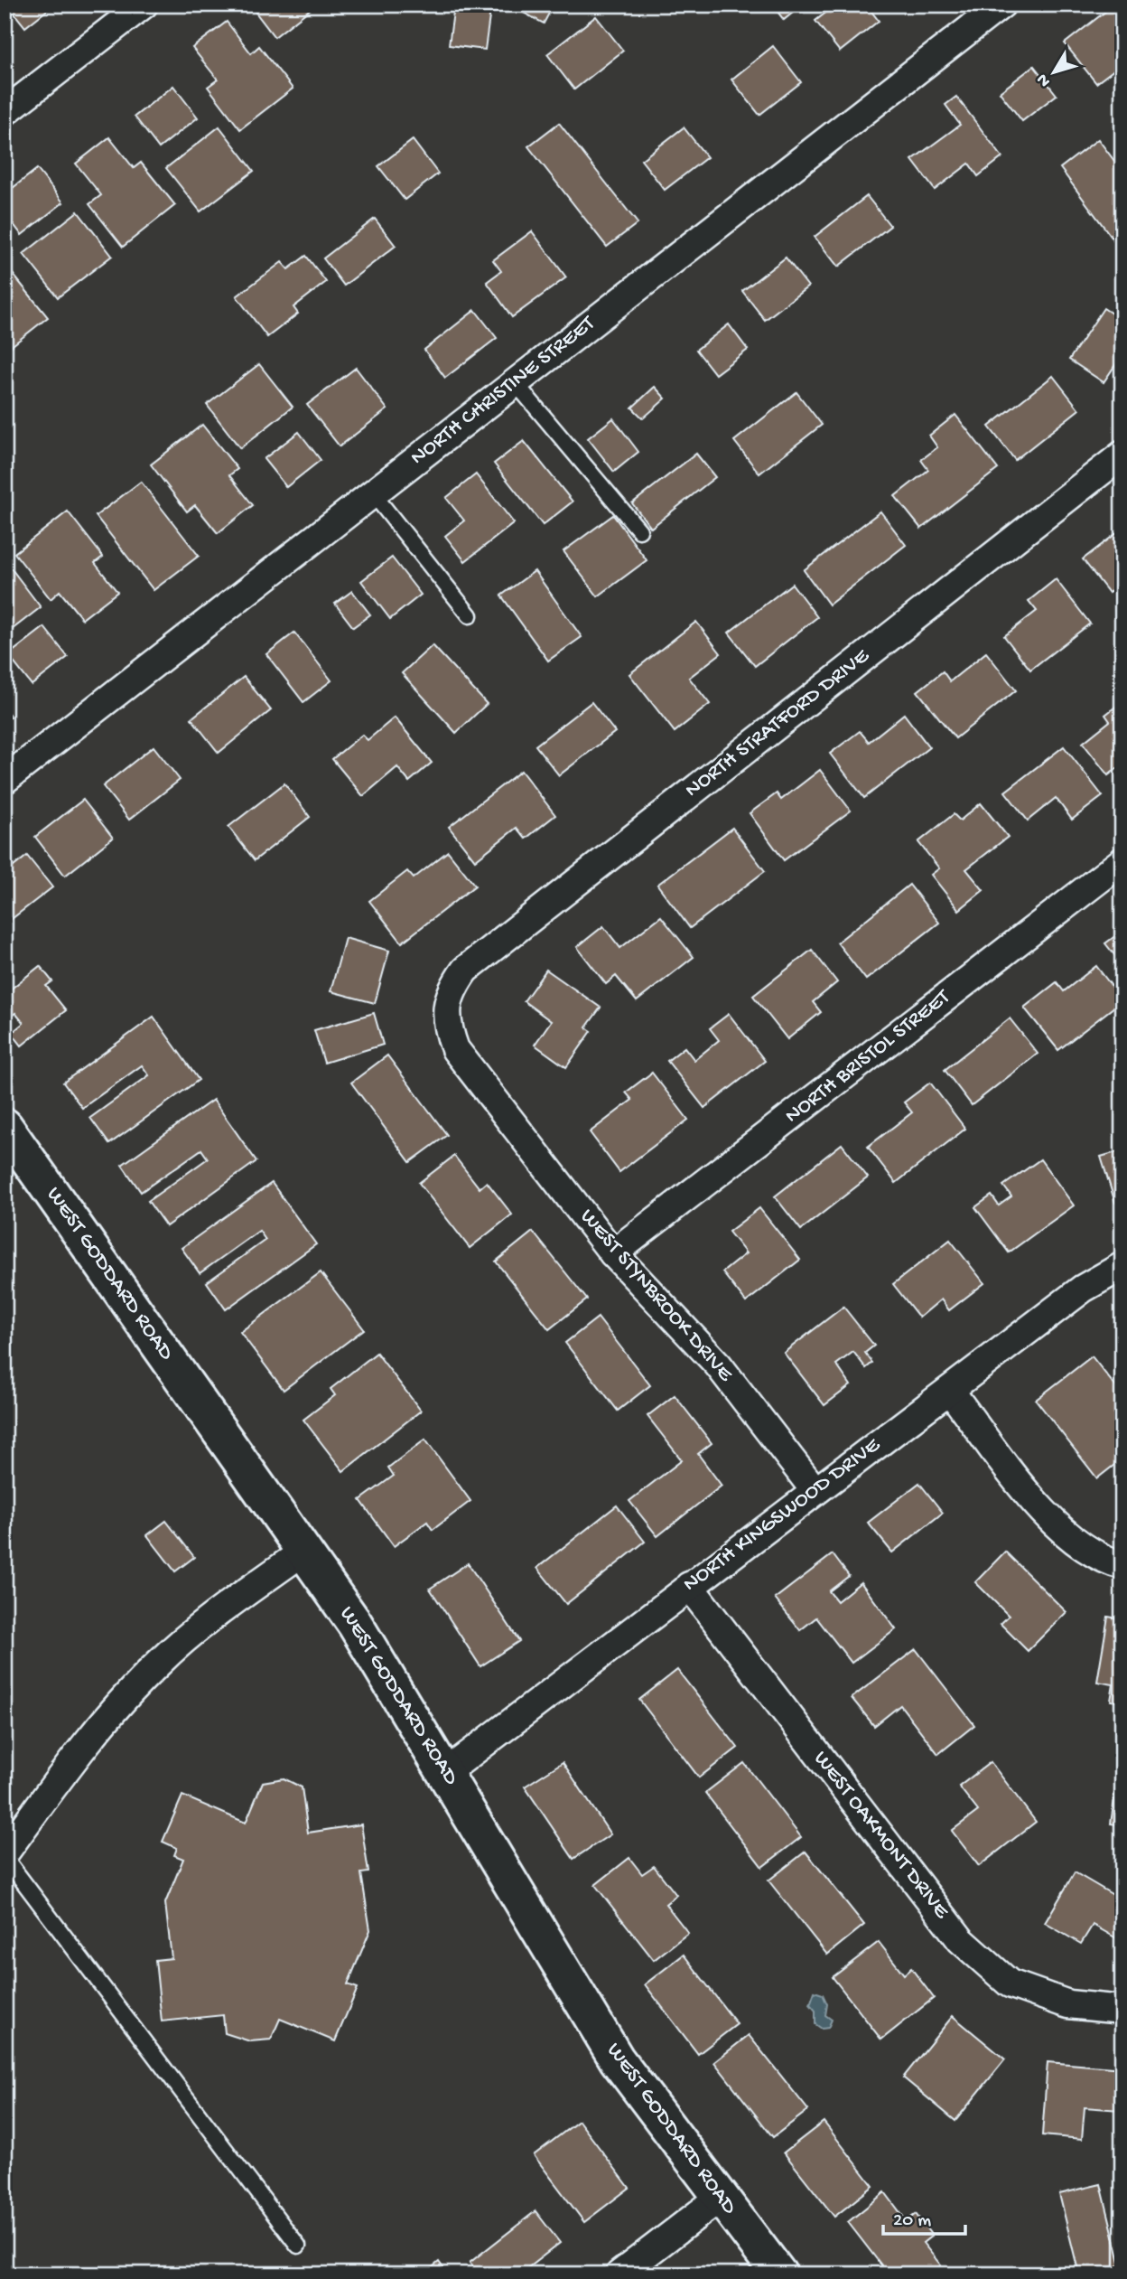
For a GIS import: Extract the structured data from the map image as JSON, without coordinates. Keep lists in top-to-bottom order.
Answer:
{
  "streets": {
    "street": [
      "NORTH CHRISTINE STREET",
      "NORTH STRATFORD DRIVE",
      "NORTH BRISTOL STREET",
      "WEST GODDARD ROAD",
      "WEST STYNBROOK DRIVE",
      "NORTH KINGSWOOD DRIVE",
      "WEST OAKMONT DRIVE"
    ]
  },
  "crossings": [
    ["NORTH STRATFORD DRIVE", "WEST STYNBROOK DRIVE"],
    ["NORTH BRISTOL STREET", "WEST STYNBROOK DRIVE"],
    ["WEST GODDARD ROAD", "NORTH KINGSWOOD DRIVE"],
    ["WEST STYNBROOK DRIVE", "NORTH KINGSWOOD DRIVE"],
    ["NORTH KINGSWOOD DRIVE", "WEST OAKMONT DRIVE"]
  ],
  "scale_bar": "20 m",
  "north": "bottom left"
}
